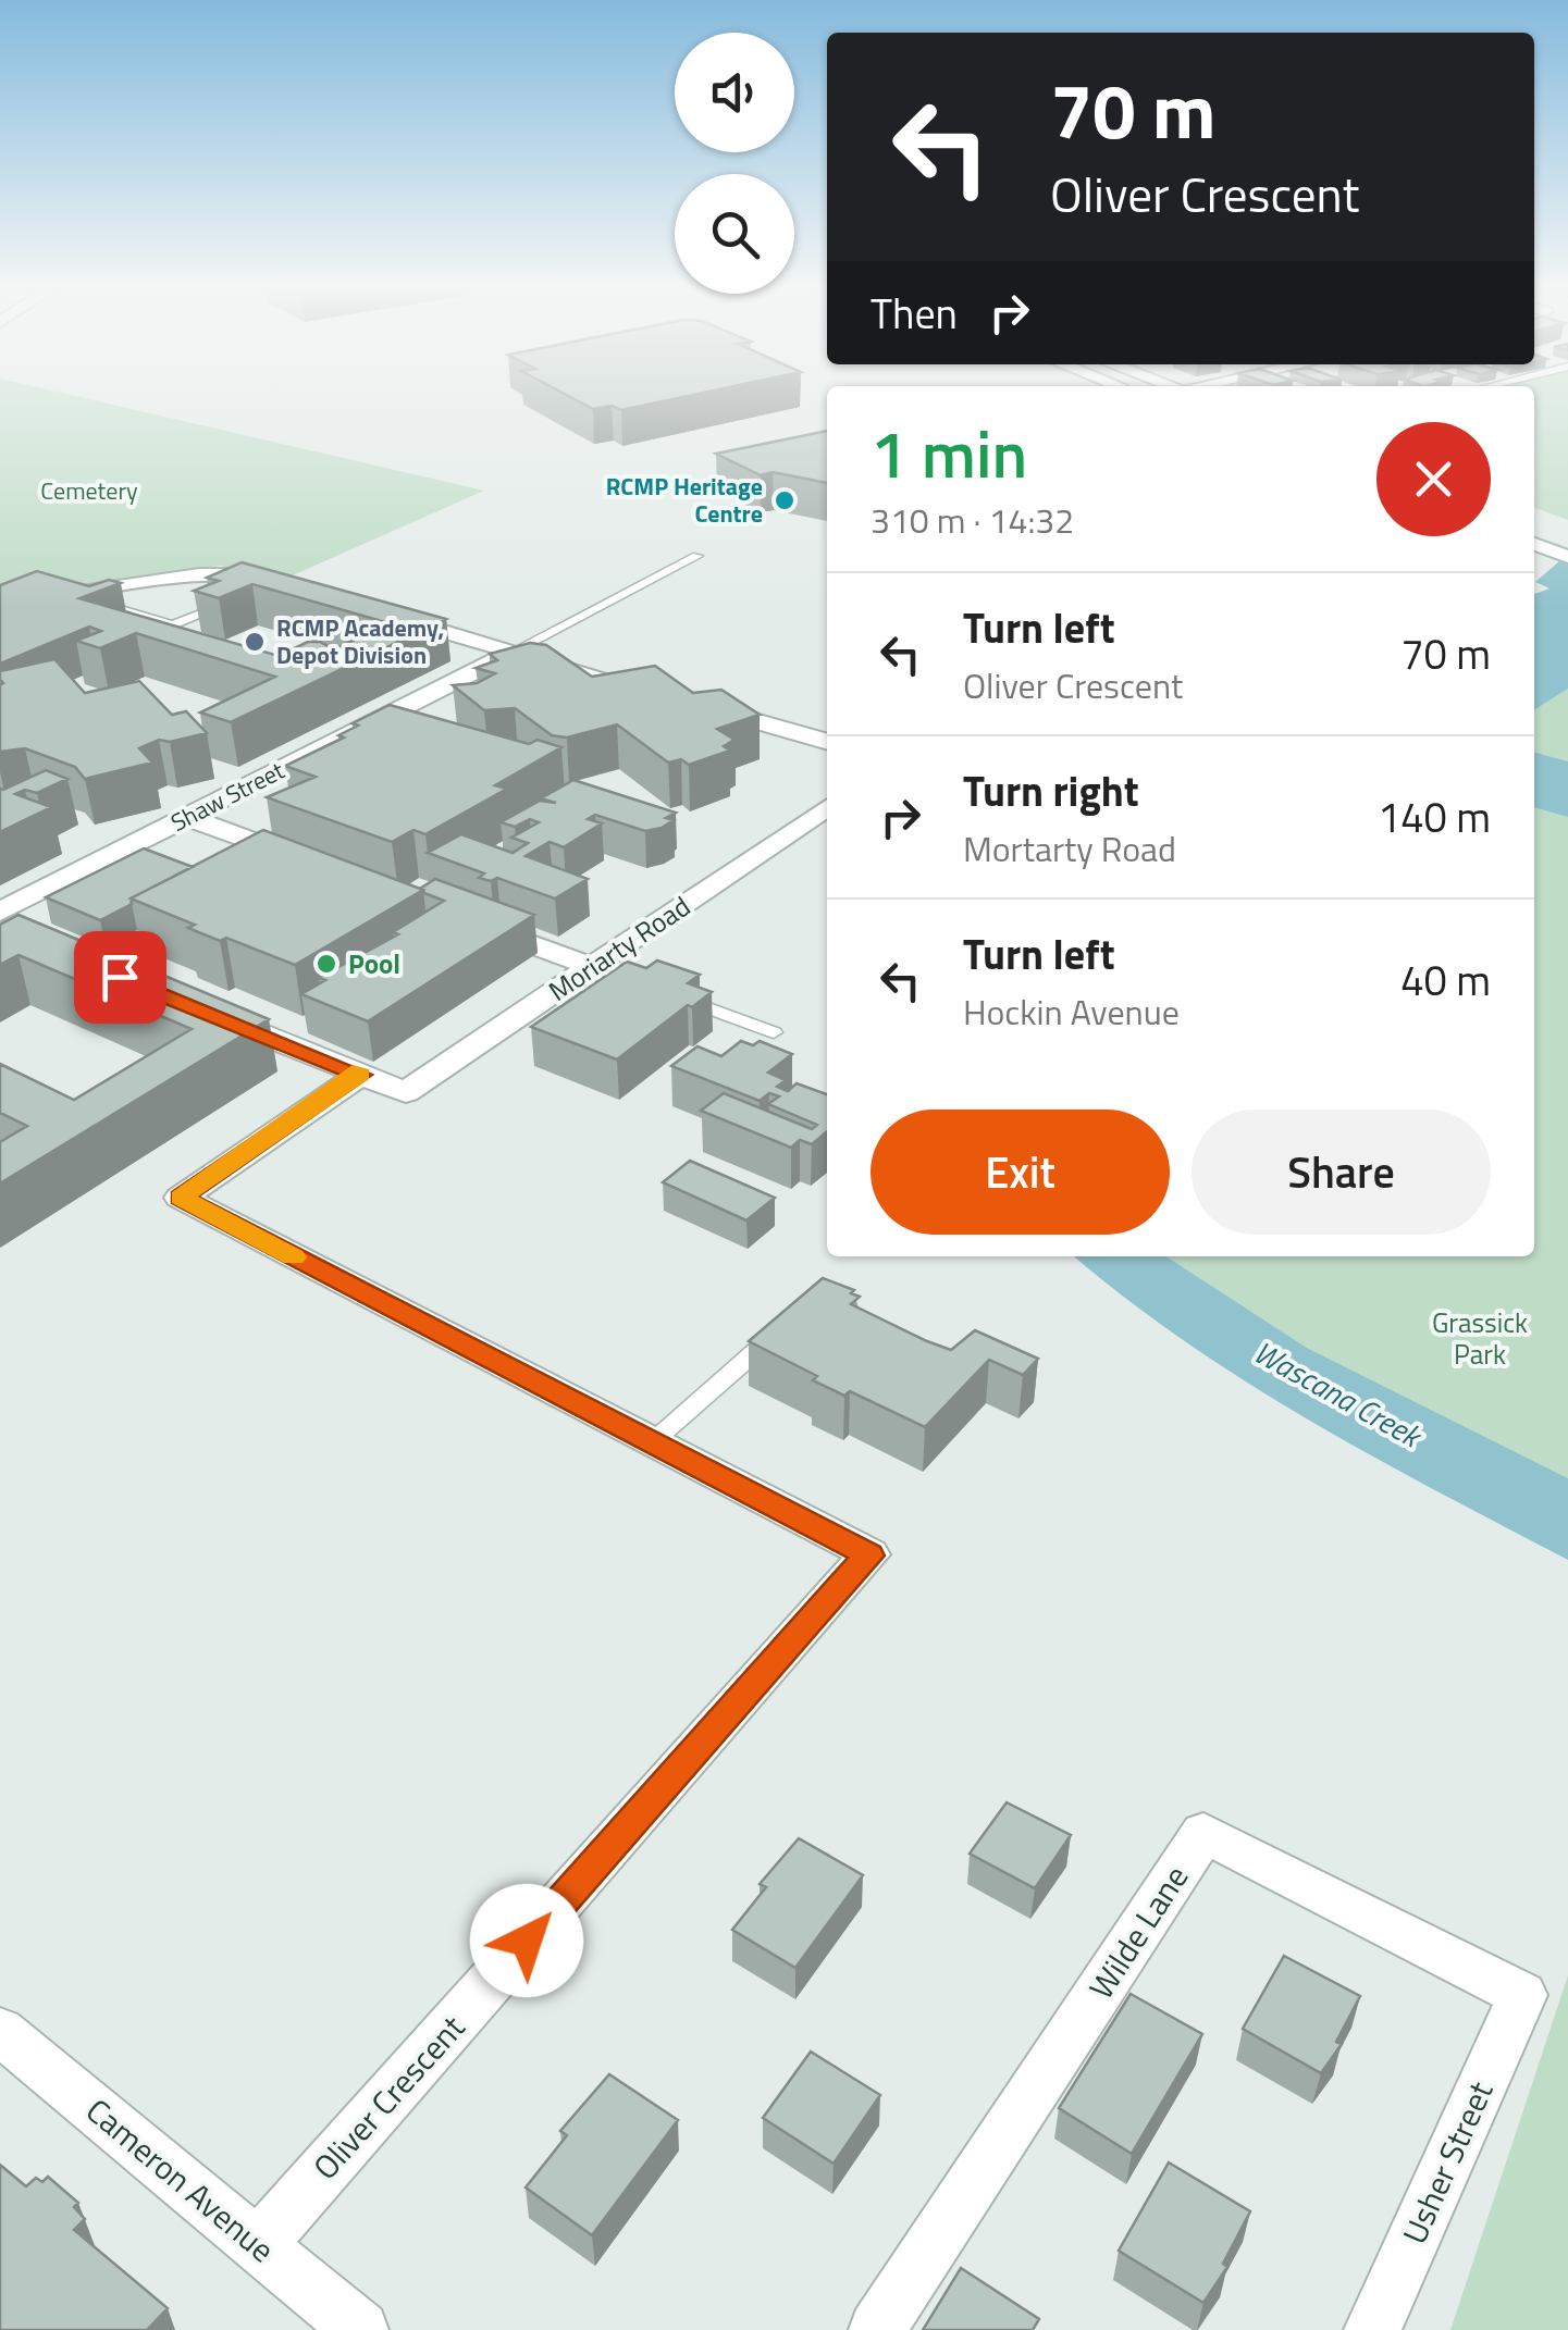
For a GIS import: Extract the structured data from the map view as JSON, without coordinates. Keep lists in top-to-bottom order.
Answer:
{
  "streets": {
    "street": [
      "Shaw Street",
      "Moriarty Road",
      "Wilde Lane",
      "Oliver Crescent",
      "Usher Street",
      "Cameron Avenue"
    ]
  },
  "crossings": [
    ["Moriarty Road", "Oliver Crescent"],
    ["Wilde Lane", "Usher Street"],
    ["Oliver Crescent", "Cameron Avenue"]
  ],
  "water": ["Wascana Creek"],
  "parks": ["Cemetery", "Grassick Park"],
  "places": ["RCMP Heritage Centre", "RCMP Academy, Depot Division", "Pool"],
  "page": {
    "turn": ["70 m", "Oliver Crescent"],
    "then": "Then",
    "heading": ["1 min", "310 m · 14:32"],
    "list": [
      {
        "name": "Turn left",
        "note": "Oliver Crescent",
        "value": "70 m"
      },
      {
        "name": "Turn right",
        "note": "Mortarty Road",
        "value": "140 m"
      },
      {
        "name": "Turn left",
        "note": "Hockin Avenue",
        "value": "40 m"
      }
    ],
    "buttons": ["Exit", "Share"]
  }
}
